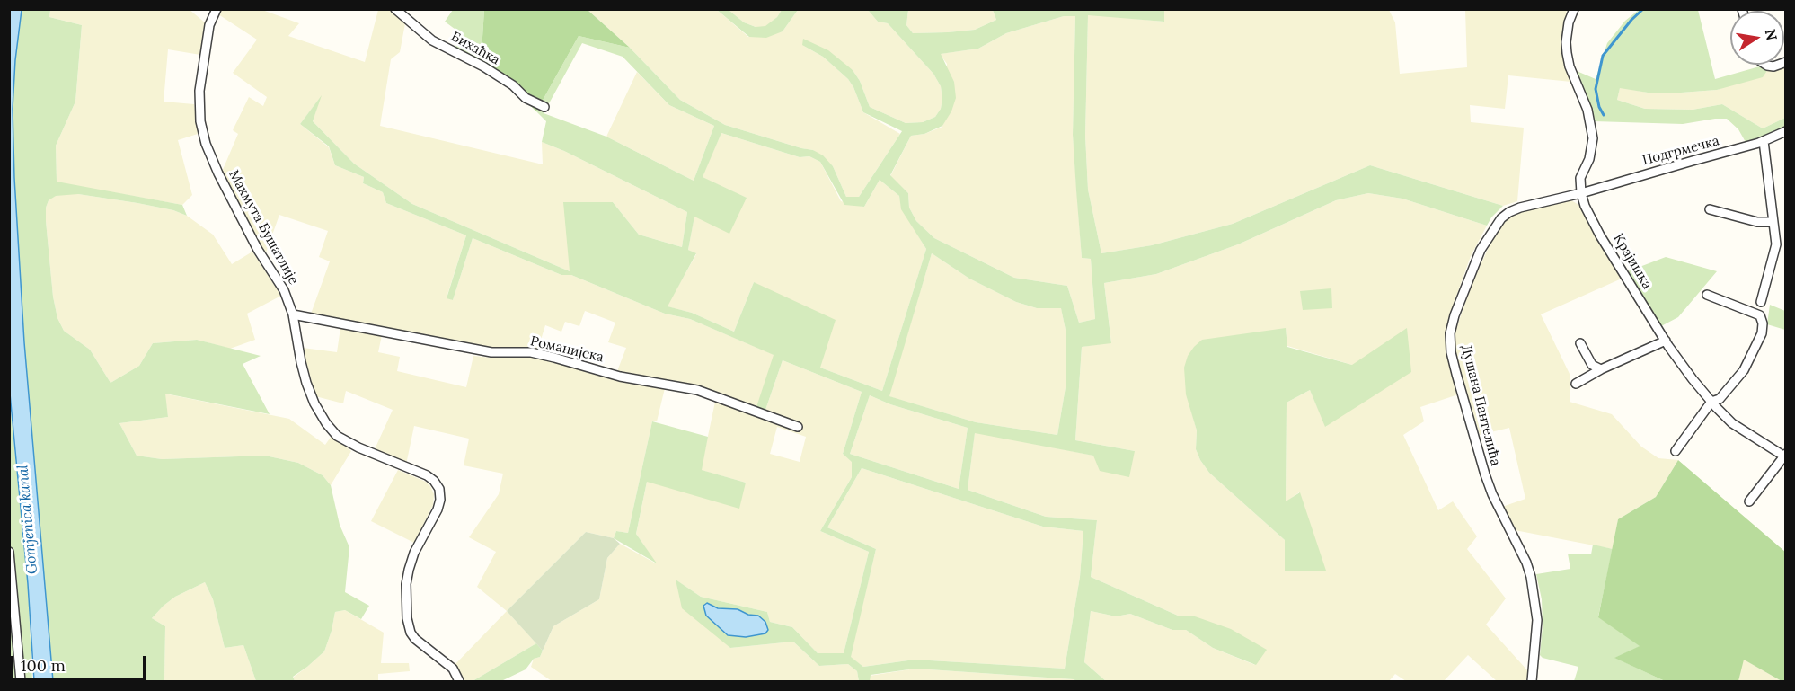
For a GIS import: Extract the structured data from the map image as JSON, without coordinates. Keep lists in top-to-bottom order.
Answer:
{
  "streets": {
    "street": [
      "Бихаћка",
      "Подгрмечка",
      "Махмута Бушатлије",
      "Крајишка",
      "Романијска",
      "Душана Пантелића"
    ]
  },
  "crossings": [
    ["Подгрмечка", "Крајишка"],
    ["Подгрмечка", "Душана Пантелића"],
    ["Махмута Бушатлије", "Романијска"],
    ["Крајишка", "Душана Пантелића"]
  ],
  "water": ["Gomjenica kanal"],
  "scale_bar": "100 m",
  "north": "right"
}
